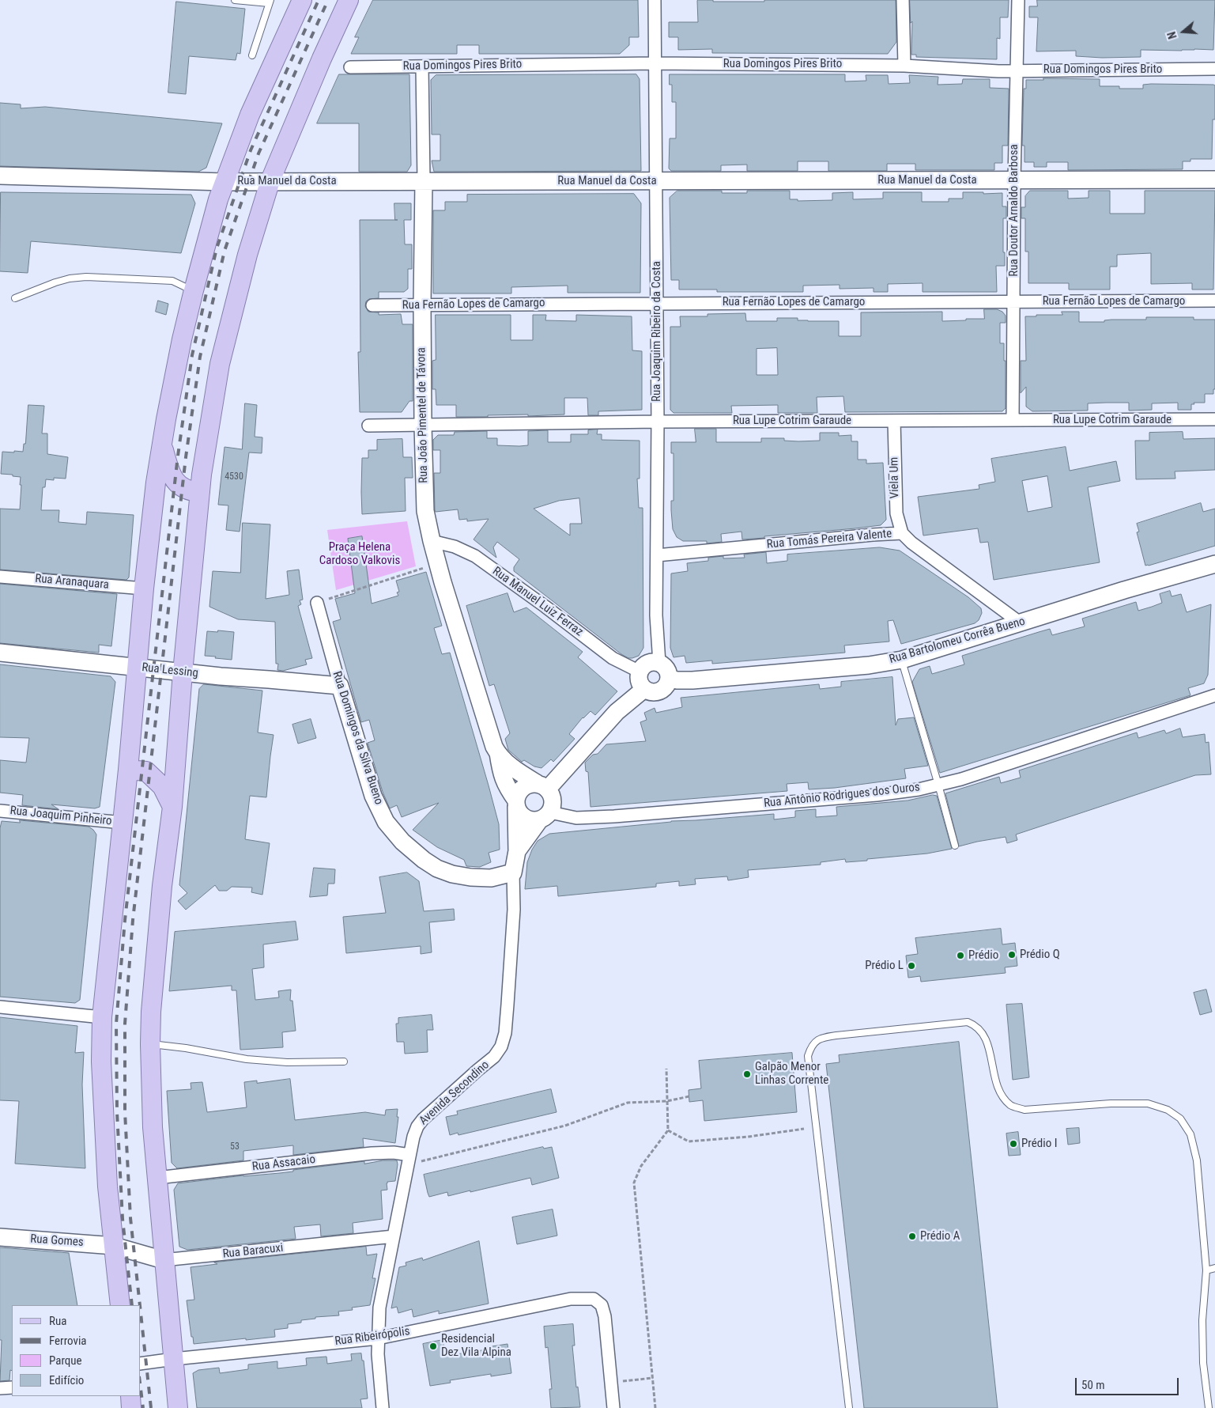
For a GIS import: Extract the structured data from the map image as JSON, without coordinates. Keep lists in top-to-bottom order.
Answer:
{
  "streets": {
    "street": [
      "Rua Domingos Pires Brito",
      "Rua Manuel da Costa",
      "Rua Doutor Arnaldo Barbosa",
      "Rua Fernão Lopes de Camargo",
      "Rua Joaquim Ribeiro da Costa",
      "Rua João Pimentel de Távora",
      "Rua Lupe Cotrim Garaude",
      "Viela Um",
      "Rua Tomás Pereira Valente",
      "Rua Aranaquara",
      "Rua Manuel Luiz Ferraz",
      "Rua Bartolomeu Corrêa Bueno",
      "Rua Lessing",
      "Rua Domingos da Silva Bueno",
      "Rua Antônio Rodrigues dos Ouros",
      "Rua Joaquim Pinheiro",
      "Avenida Secondino",
      "Rua Assacaio",
      "Rua Gomes",
      "Rua Baracuxi",
      "Rua Ribeirópolis"
    ]
  },
  "crossings": [
    ["Rua Domingos Pires Brito", "Rua Doutor Arnaldo Barbosa"],
    ["Rua Domingos Pires Brito", "Rua Joaquim Ribeiro da Costa"],
    ["Rua Domingos Pires Brito", "Rua João Pimentel de Távora"],
    ["Rua Manuel da Costa", "Rua Doutor Arnaldo Barbosa"],
    ["Rua Manuel da Costa", "Rua Joaquim Ribeiro da Costa"],
    ["Rua Manuel da Costa", "Rua João Pimentel de Távora"],
    ["Rua Doutor Arnaldo Barbosa", "Rua Fernão Lopes de Camargo"],
    ["Rua Doutor Arnaldo Barbosa", "Rua Lupe Cotrim Garaude"],
    ["Rua Fernão Lopes de Camargo", "Rua Joaquim Ribeiro da Costa"],
    ["Rua Fernão Lopes de Camargo", "Rua João Pimentel de Távora"],
    ["Rua Joaquim Ribeiro da Costa", "Rua Lupe Cotrim Garaude"],
    ["Rua Joaquim Ribeiro da Costa", "Rua Tomás Pereira Valente"],
    ["Rua Joaquim Ribeiro da Costa", "Rua Manuel Luiz Ferraz"],
    ["Rua Joaquim Ribeiro da Costa", "Rua Bartolomeu Corrêa Bueno"],
    ["Rua João Pimentel de Távora", "Rua Lupe Cotrim Garaude"],
    ["Rua João Pimentel de Távora", "Rua Manuel Luiz Ferraz"],
    ["Rua João Pimentel de Távora", "Rua Antônio Rodrigues dos Ouros"],
    ["Rua Lupe Cotrim Garaude", "Viela Um"],
    ["Viela Um", "Rua Tomás Pereira Valente"],
    ["Rua Tomás Pereira Valente", "Rua Bartolomeu Corrêa Bueno"],
    ["Rua Manuel Luiz Ferraz", "Rua Bartolomeu Corrêa Bueno"],
    ["Rua Lessing", "Rua Domingos da Silva Bueno"],
    ["Rua Domingos da Silva Bueno", "Avenida Secondino"],
    ["Avenida Secondino", "Rua Assacaio"],
    ["Avenida Secondino", "Rua Baracuxi"],
    ["Avenida Secondino", "Rua Ribeirópolis"],
    ["Rua Gomes", "Rua Baracuxi"]
  ],
  "parks": ["Praça Helena Cardoso Valkovis"],
  "places": [
    "Prédio Q",
    "Prédio",
    "Prédio L",
    "Galpão Menor Linhas Corrente",
    "Prédio I",
    "Prédio A",
    "Residencial Dez Vila Alpina"
  ],
  "house_numbers": ["4530", "53"],
  "legend": [
    "Rua",
    "Ferrovia",
    "Parque",
    "Edifício"
  ],
  "scale_bar": "50 m",
  "north": "left"
}
